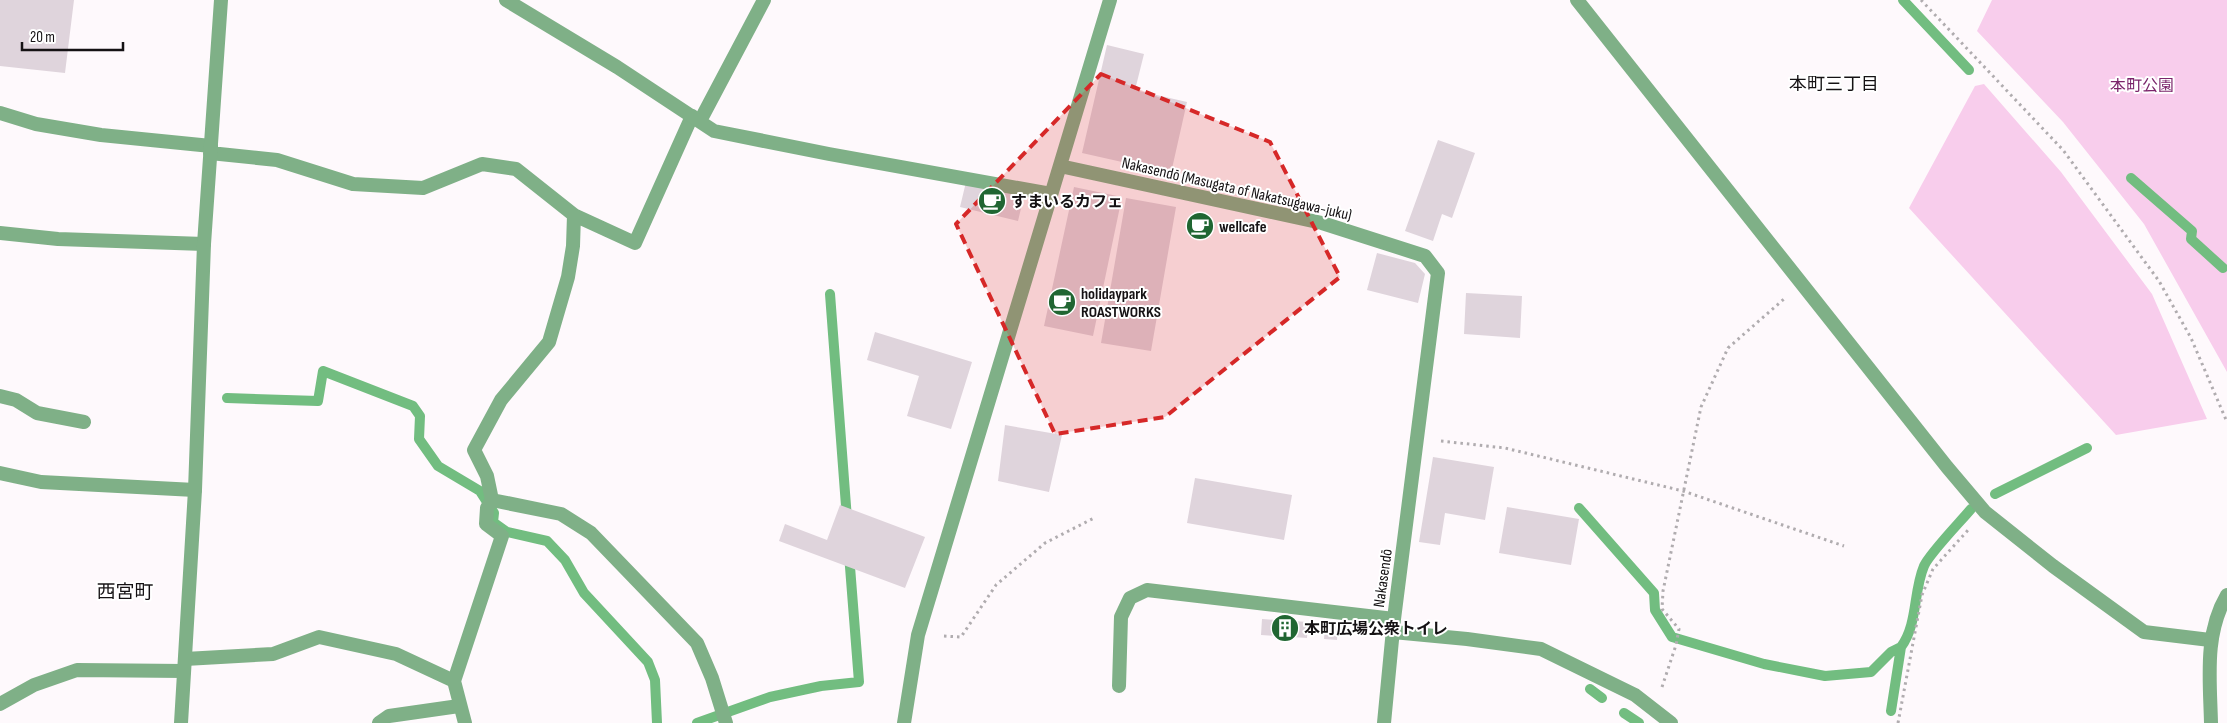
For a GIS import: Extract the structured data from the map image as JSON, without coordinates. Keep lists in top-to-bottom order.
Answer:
{
  "streets": {
    "street": ["Nakasendō (Masugata of Nakatsugawa-juku)", "Nakasendō"]
  },
  "crossings": [
    ["Nakasendō (Masugata of Nakatsugawa-juku)", "Nakasendō"]
  ],
  "districts": ["本町三丁目", "西宮町"],
  "parks": ["本町公園"],
  "places": {
    "cafe": ["すまいるカフェ", "wellcafe", "holidaypark ROASTWORKS"],
    "building": ["本町広場公衆トイレ"]
  },
  "scale_bar": "20 m"
}
